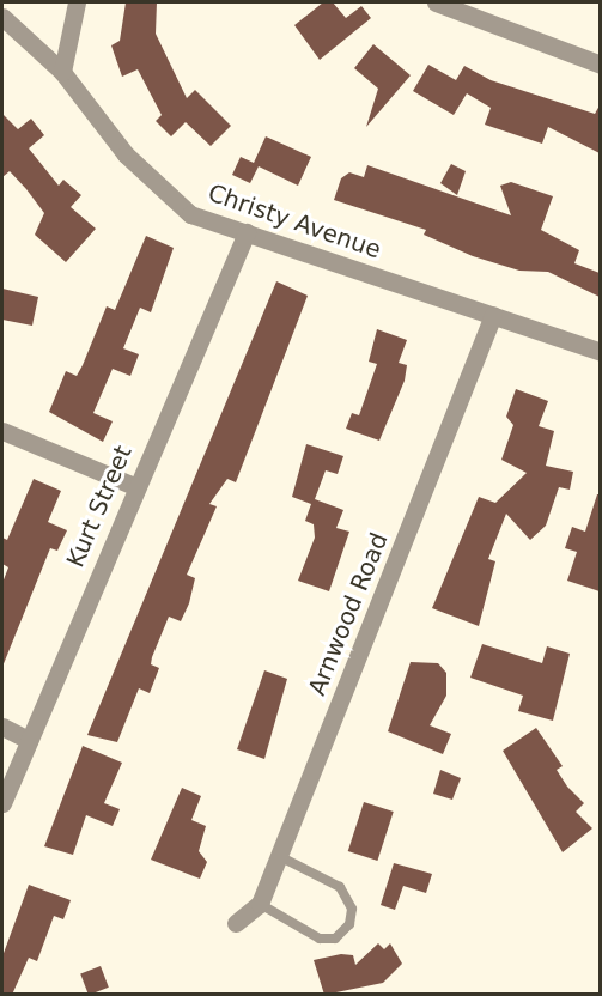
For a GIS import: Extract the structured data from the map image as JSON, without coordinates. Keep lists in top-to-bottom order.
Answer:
{
  "streets": {
    "street": ["Christy Avenue", "Kurt Street", "Arnwood Road"]
  },
  "crossings": [
    ["Christy Avenue", "Kurt Street"],
    ["Christy Avenue", "Arnwood Road"]
  ]
}
